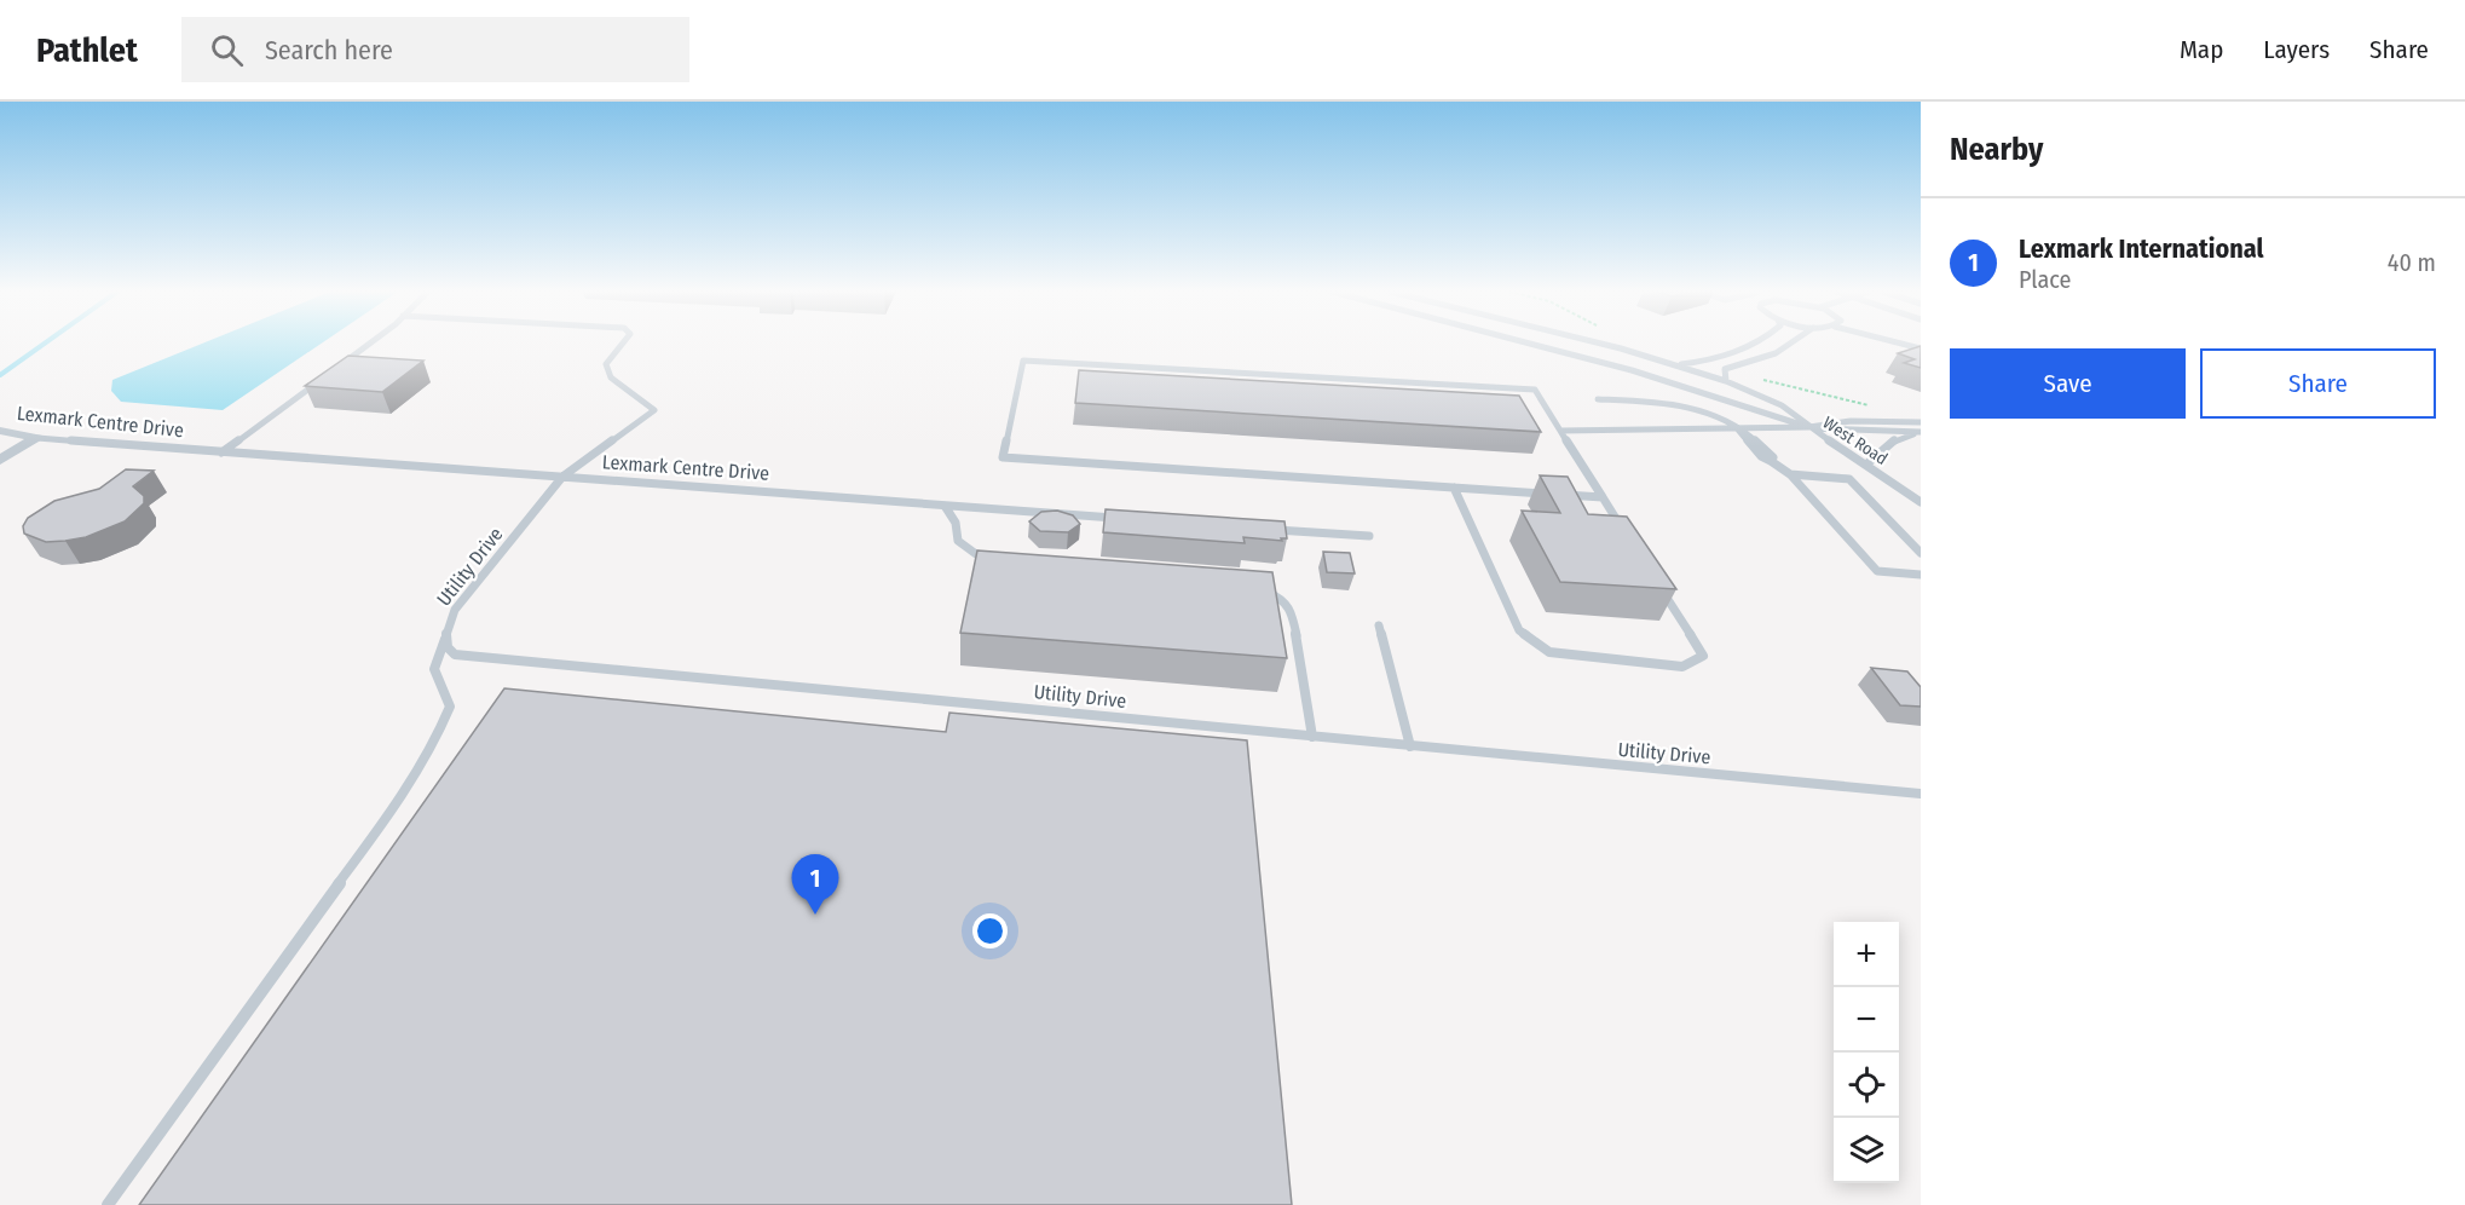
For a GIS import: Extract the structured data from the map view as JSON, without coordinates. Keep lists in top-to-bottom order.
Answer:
{
  "streets": {
    "street": ["Lexmark Centre Drive"],
    "lane": ["West Road", "Utility Drive"]
  },
  "crossings": [
    ["Lexmark Centre Drive", "Utility Drive"]
  ],
  "page": {
    "header": "Pathlet",
    "search": "Search here",
    "nav": ["Map", "Layers", "Share"],
    "heading": "Nearby",
    "list": [
      {
        "mark": "1",
        "name": "Lexmark International",
        "note": "Place",
        "value": "40 m"
      }
    ],
    "buttons": ["Save", "Share"],
    "pins": "1",
    "map_buttons": ["+", "−"]
  }
}
